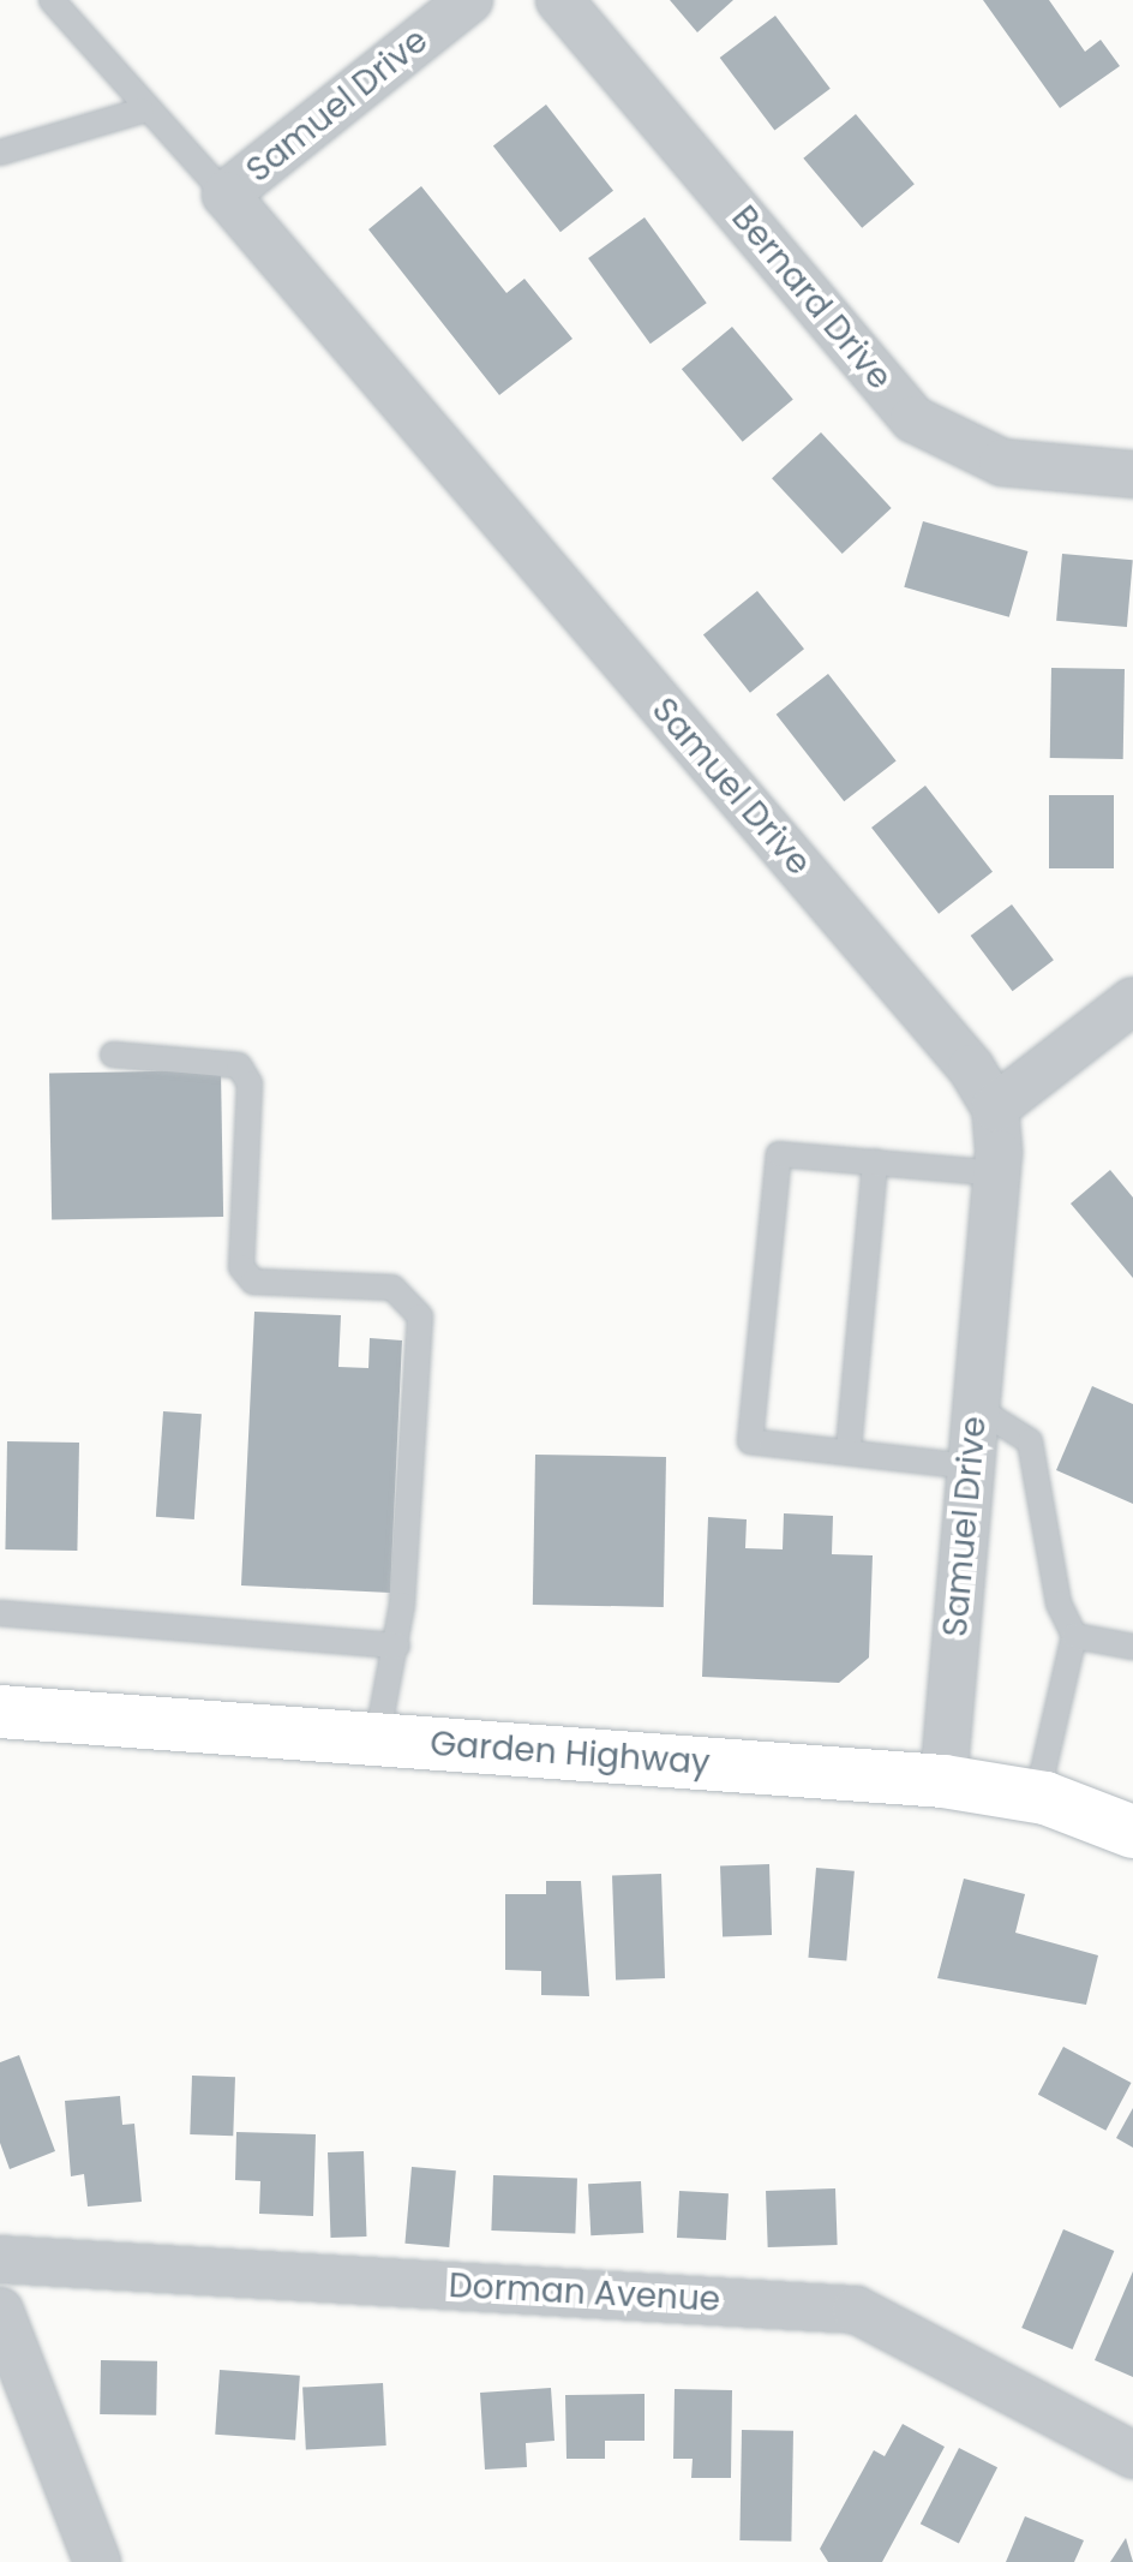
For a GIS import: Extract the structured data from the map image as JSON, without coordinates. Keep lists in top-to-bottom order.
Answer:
{
  "streets": {
    "main road": ["Garden Highway"],
    "street": ["Samuel Drive", "Bernard Drive", "Dorman Avenue"]
  },
  "crossings": [
    ["Samuel Drive", "Garden Highway"]
  ]
}
